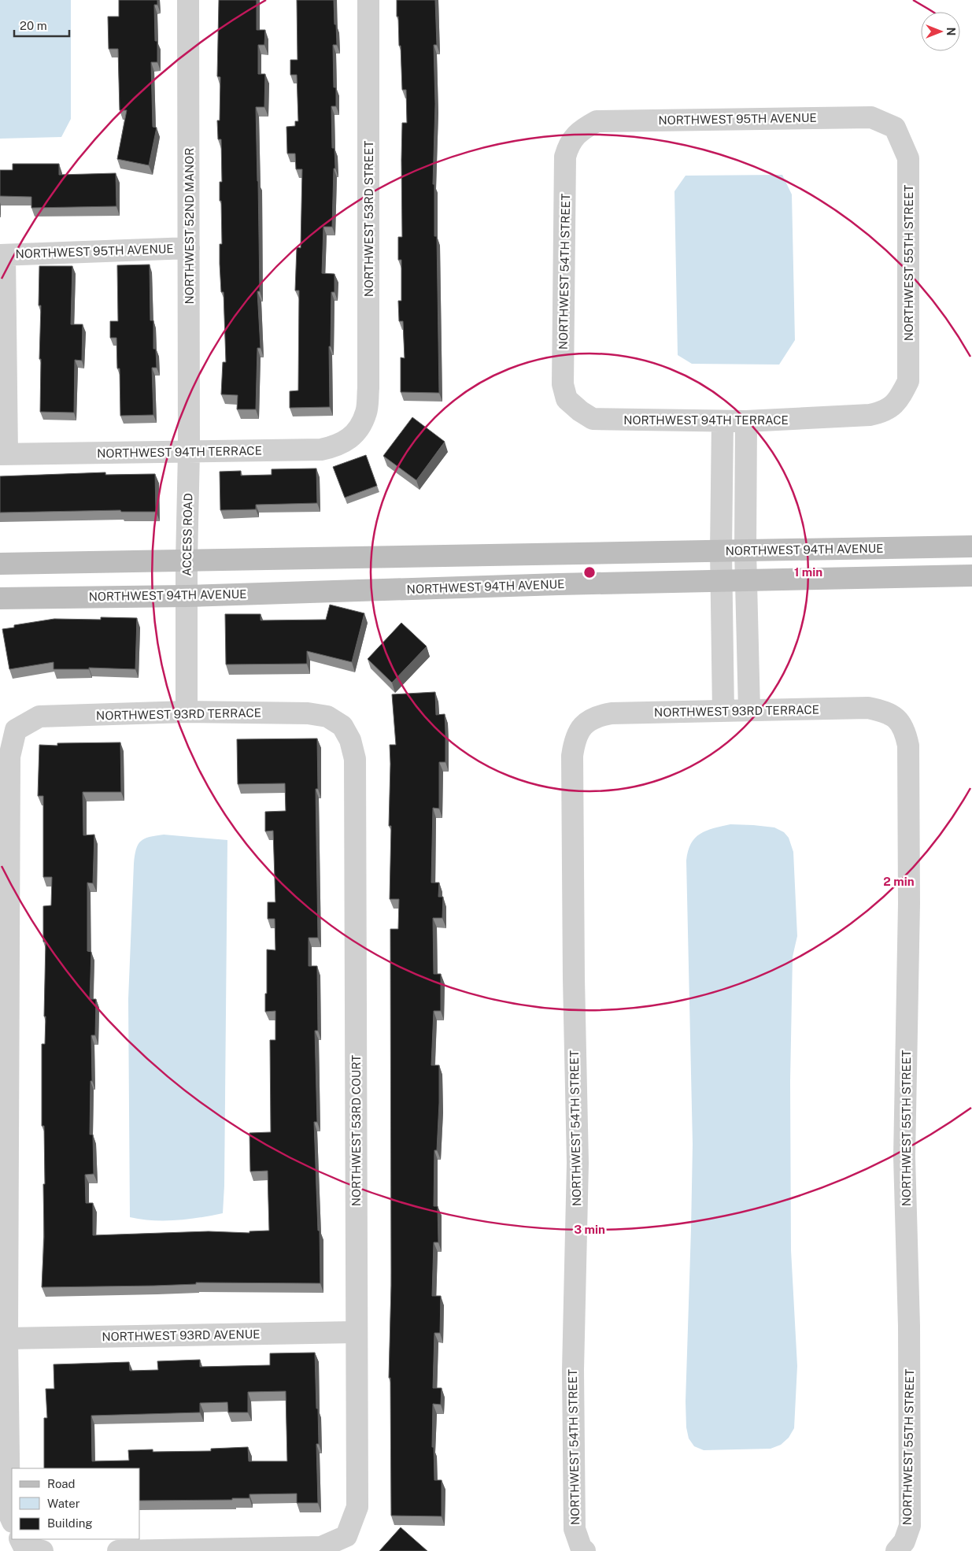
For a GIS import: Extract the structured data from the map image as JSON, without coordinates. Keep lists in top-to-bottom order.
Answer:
{
  "streets": {
    "street": [
      "NORTHWEST 95TH AVENUE",
      "NORTHWEST 53RD STREET",
      "NORTHWEST 52ND MANOR",
      "NORTHWEST 55TH STREET",
      "NORTHWEST 54TH STREET",
      "NORTHWEST 94TH TERRACE",
      "ACCESS ROAD",
      "NORTHWEST 94TH AVENUE",
      "NORTHWEST 93RD TERRACE",
      "NORTHWEST 53RD COURT",
      "NORTHWEST 93RD AVENUE"
    ]
  },
  "crossings": [
    ["NORTHWEST 95TH AVENUE", "NORTHWEST 52ND MANOR"],
    ["NORTHWEST 95TH AVENUE", "NORTHWEST 55TH STREET"],
    ["NORTHWEST 95TH AVENUE", "NORTHWEST 54TH STREET"],
    ["NORTHWEST 53RD STREET", "NORTHWEST 94TH TERRACE"],
    ["NORTHWEST 52ND MANOR", "NORTHWEST 94TH TERRACE"],
    ["NORTHWEST 52ND MANOR", "ACCESS ROAD"],
    ["NORTHWEST 55TH STREET", "NORTHWEST 94TH TERRACE"],
    ["NORTHWEST 55TH STREET", "NORTHWEST 93RD TERRACE"],
    ["NORTHWEST 54TH STREET", "NORTHWEST 94TH TERRACE"],
    ["NORTHWEST 54TH STREET", "NORTHWEST 93RD TERRACE"],
    ["NORTHWEST 94TH TERRACE", "ACCESS ROAD"],
    ["ACCESS ROAD", "NORTHWEST 94TH AVENUE"],
    ["ACCESS ROAD", "NORTHWEST 93RD TERRACE"],
    ["NORTHWEST 93RD TERRACE", "NORTHWEST 53RD COURT"],
    ["NORTHWEST 93RD TERRACE", "NORTHWEST 93RD AVENUE"],
    ["NORTHWEST 53RD COURT", "NORTHWEST 93RD AVENUE"]
  ],
  "legend": ["Road", "Water", "Building"],
  "scale_bar": "20 m",
  "north": "right",
  "rings": ["1 min", "2 min", "3 min"]
}
